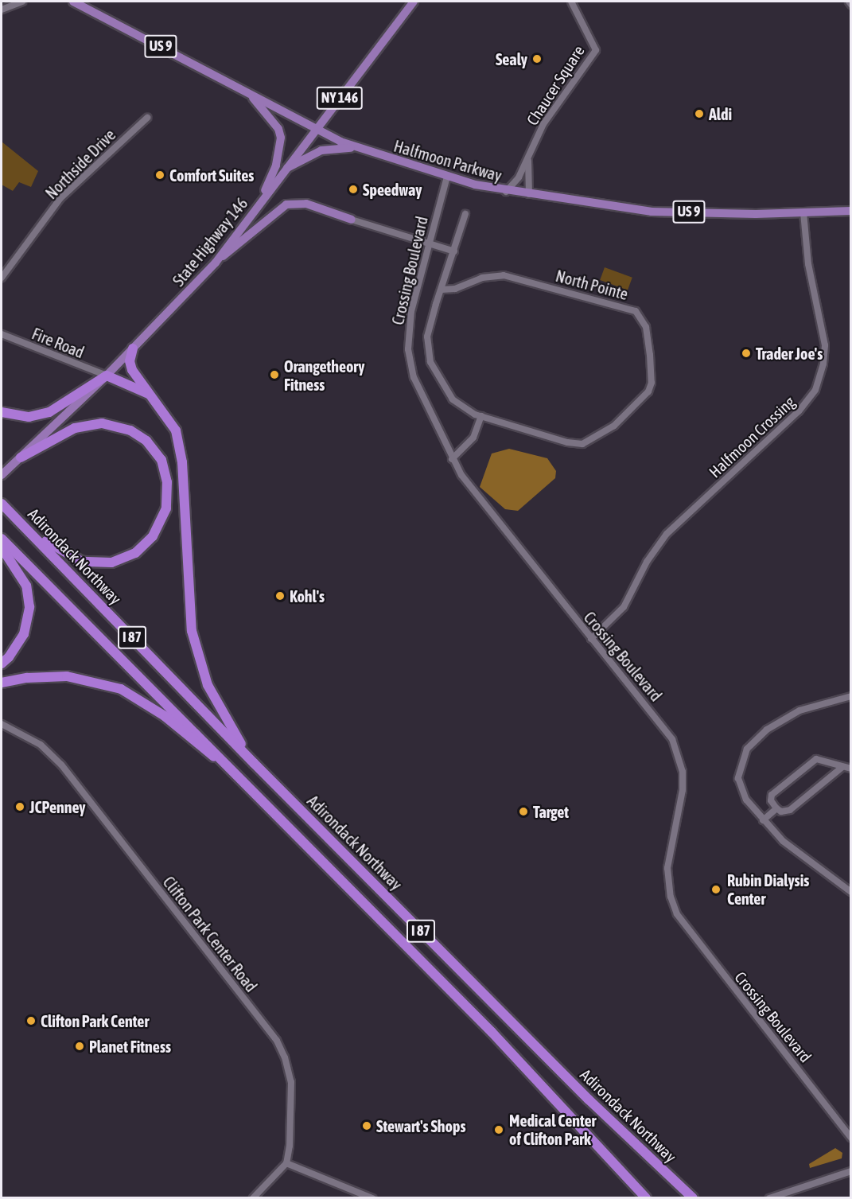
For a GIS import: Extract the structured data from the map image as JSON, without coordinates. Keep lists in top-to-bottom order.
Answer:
{
  "streets": {
    "highway": ["Adirondack Northway", "I 87"],
    "main road": [
      "US 9",
      "NY 146",
      "Halfmoon Parkway",
      "State Highway 146"
    ],
    "street": [
      "Chaucer Square",
      "Northside Drive",
      "Crossing Boulevard",
      "North Pointe",
      "Fire Road",
      "Halfmoon Crossing",
      "Clifton Park Center Road"
    ]
  },
  "crossings": [
    ["Chaucer Square", "Halfmoon Parkway"],
    ["Halfmoon Parkway", "State Highway 146"],
    ["Halfmoon Parkway", "Crossing Boulevard"],
    ["Halfmoon Parkway", "Halfmoon Crossing"],
    ["State Highway 146", "Fire Road"],
    ["Crossing Boulevard", "Halfmoon Crossing"]
  ],
  "places": [
    "Sealy",
    "Aldi",
    "Comfort Suites",
    "Speedway",
    "Trader Joe's",
    "Orangetheory Fitness",
    "Kohl's",
    "JCPenney",
    "Target",
    "Rubin Dialysis Center",
    "Clifton Park Center",
    "Planet Fitness",
    "Stewart's Shops",
    "Medical Center of Clifton Park"
  ]
}
